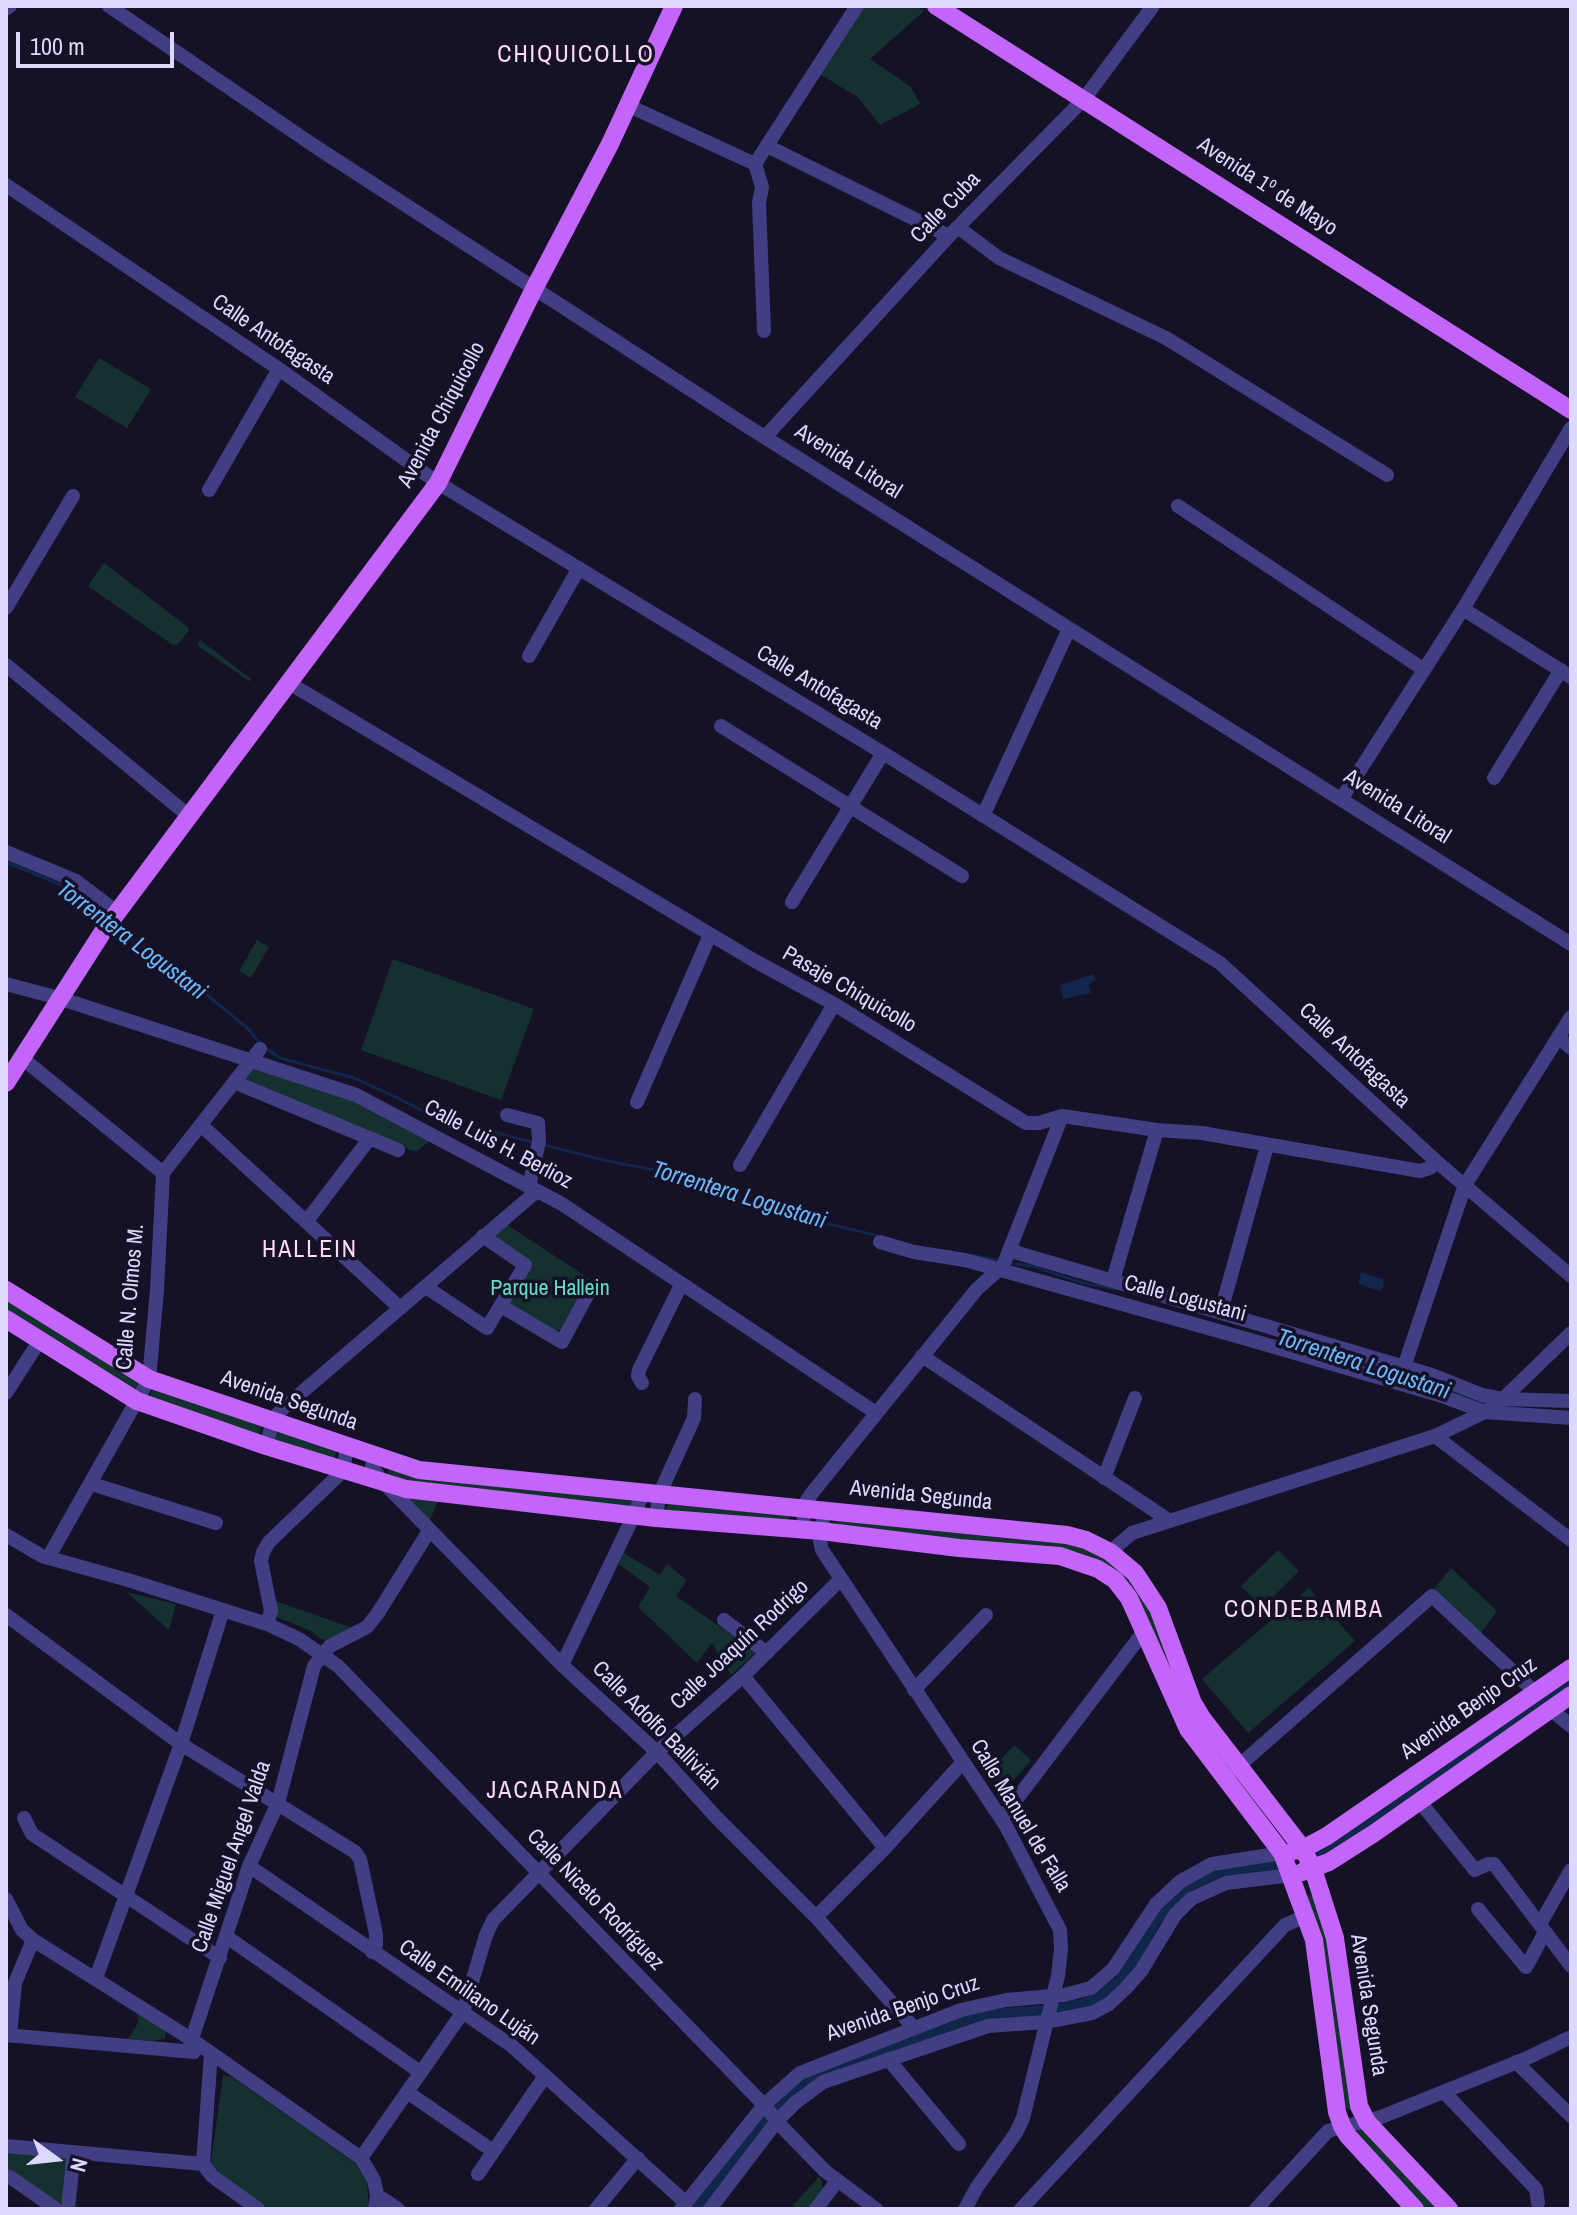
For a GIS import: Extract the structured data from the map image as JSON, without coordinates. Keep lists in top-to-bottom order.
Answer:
{
  "streets": {
    "main road": [
      "Avenida 1º de Mayo",
      "Avenida Chiquicollo",
      "Avenida Segunda",
      "Avenida Benjo Cruz"
    ],
    "street": [
      "Calle Cuba",
      "Calle Antofagasta",
      "Avenida Litoral",
      "Pasaje Chiquicollo",
      "Calle Luis H. Berlioz",
      "Calle N. Olmos M.",
      "Calle Logustani",
      "Calle Joaquín Rodrigo",
      "Calle Adolfo Ballivián",
      "Calle Manuel de Falla",
      "Calle Miguel Angel Valda",
      "Calle Niceto Rodríguez",
      "Calle Emiliano Luján"
    ]
  },
  "crossings": [
    ["Avenida 1º de Mayo", "Calle Cuba"],
    ["Calle Cuba", "Avenida Litoral"],
    ["Calle Antofagasta", "Avenida Chiquicollo"],
    ["Calle Antofagasta", "Pasaje Chiquicollo"],
    ["Avenida Chiquicollo", "Avenida Litoral"],
    ["Avenida Chiquicollo", "Pasaje Chiquicollo"],
    ["Avenida Chiquicollo", "Calle Luis H. Berlioz"],
    ["Calle N. Olmos M.", "Avenida Segunda"],
    ["Calle N. Olmos M.", "Calle Niceto Rodríguez"],
    ["Avenida Segunda", "Avenida Benjo Cruz"],
    ["Avenida Segunda", "Calle Adolfo Ballivián"],
    ["Avenida Segunda", "Calle Manuel de Falla"],
    ["Calle Joaquín Rodrigo", "Calle Adolfo Ballivián"],
    ["Calle Joaquín Rodrigo", "Calle Manuel de Falla"],
    ["Calle Joaquín Rodrigo", "Calle Niceto Rodríguez"],
    ["Calle Joaquín Rodrigo", "Calle Emiliano Luján"],
    ["Avenida Benjo Cruz", "Calle Adolfo Ballivián"],
    ["Avenida Benjo Cruz", "Calle Manuel de Falla"],
    ["Avenida Benjo Cruz", "Calle Niceto Rodríguez"],
    ["Avenida Benjo Cruz", "Calle Emiliano Luján"],
    ["Calle Miguel Angel Valda", "Calle Niceto Rodríguez"],
    ["Calle Miguel Angel Valda", "Calle Emiliano Luján"]
  ],
  "districts": [
    "CHIQUICOLLO",
    "HALLEIN",
    "CONDEBAMBA",
    "JACARANDA"
  ],
  "water": ["Torrentera Logustani"],
  "parks": ["Parque Hallein"],
  "scale_bar": "100 m",
  "north": "right"
}
